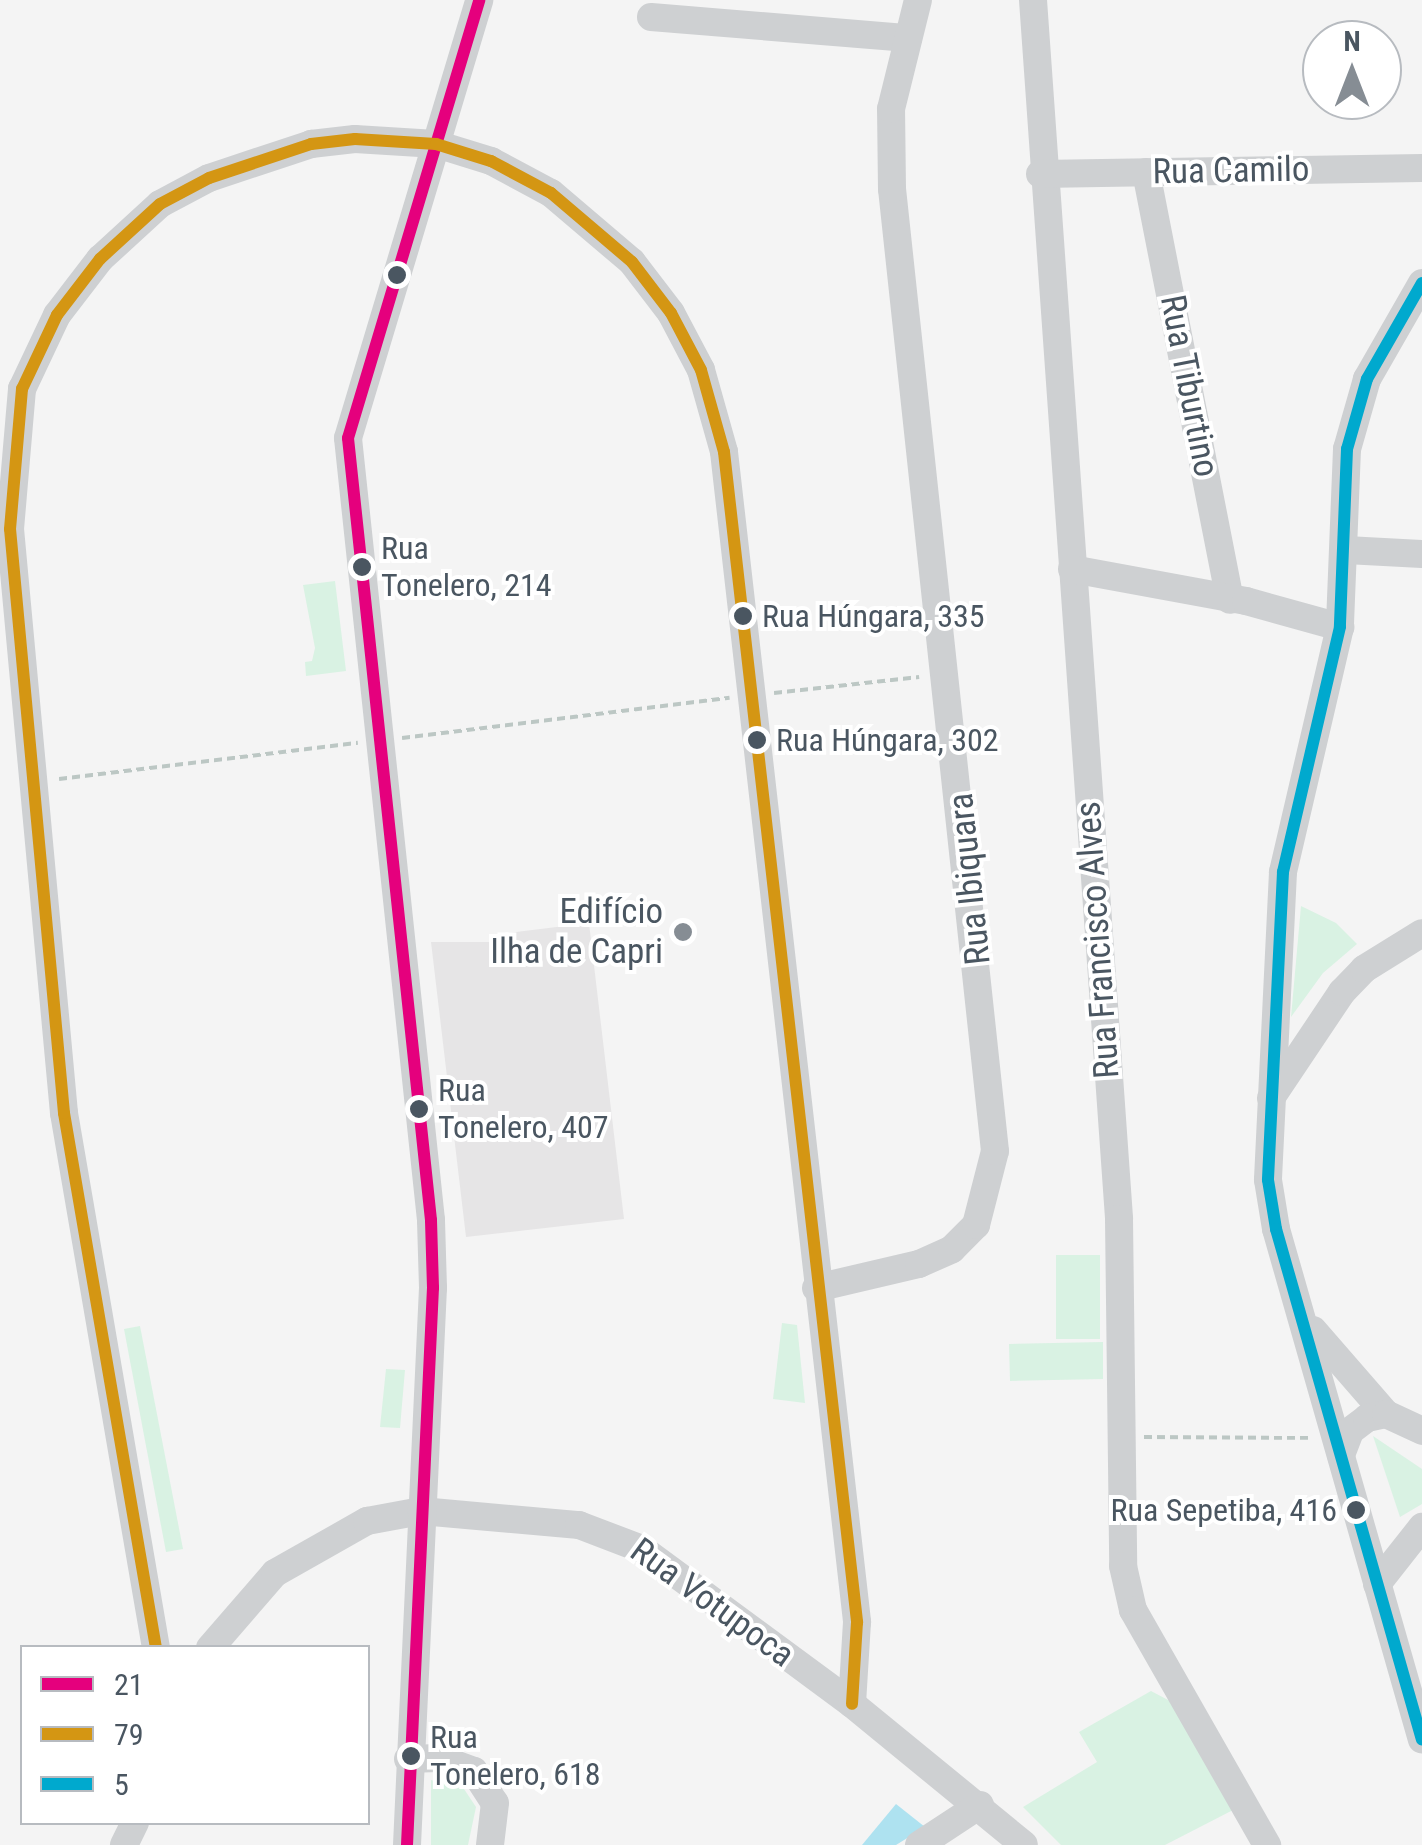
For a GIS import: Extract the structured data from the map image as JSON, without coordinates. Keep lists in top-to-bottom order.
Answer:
{
  "streets": {
    "street": [
      "Rua Camilo",
      "Rua Tiburtino",
      "Rua Ibiquara",
      "Rua Francisco Alves",
      "Rua Votupoca"
    ]
  },
  "crossings": [
    ["Rua Camilo", "Rua Tiburtino"],
    ["Rua Camilo", "Rua Francisco Alves"]
  ],
  "places": [
    "Rua Tonelero, 214",
    "Rua Húngara, 335",
    "Rua Húngara, 302",
    "Edifício Ilha de Capri",
    "Rua Tonelero, 407",
    "Rua Sepetiba, 416",
    "Rua Tonelero, 618"
  ],
  "lines": ["transit line 21", "transit line 79", "transit line 5"],
  "legend": ["21", "79", "5"],
  "north": "top"
}
